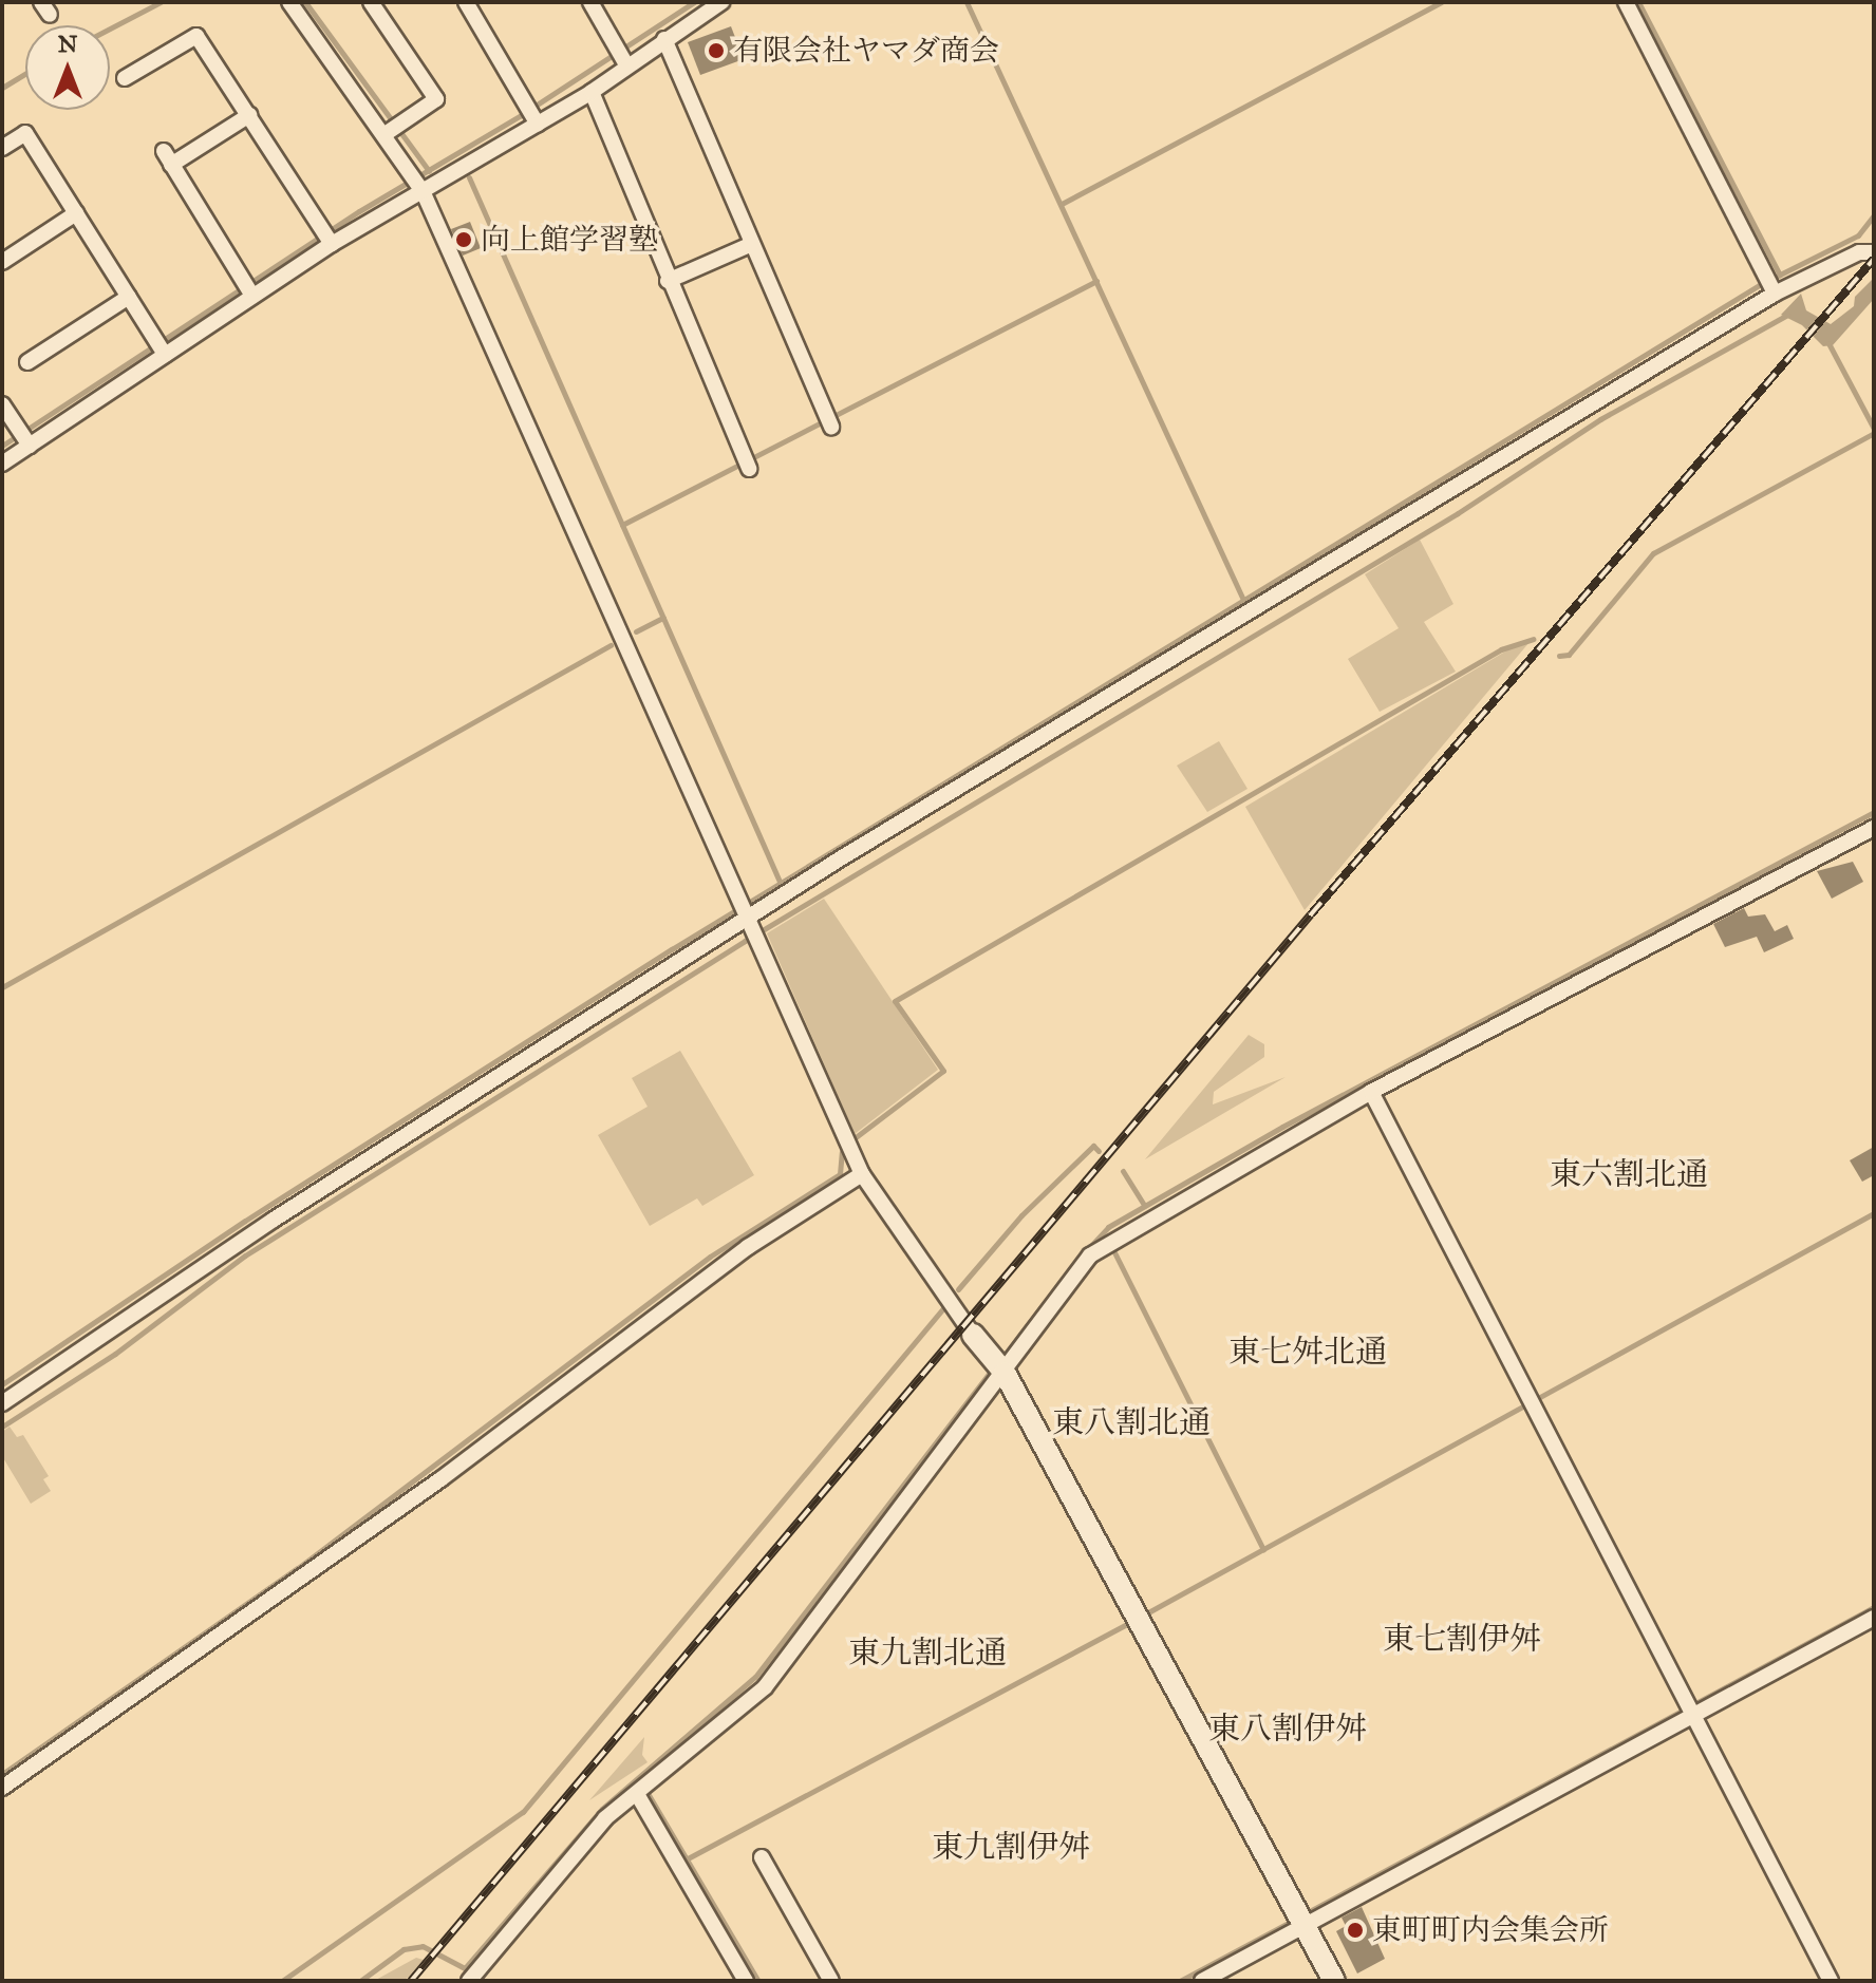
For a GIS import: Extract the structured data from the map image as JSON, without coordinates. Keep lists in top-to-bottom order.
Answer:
{
  "districts": [
    "東六割北通",
    "東七舛北通",
    "東八割北通",
    "東七割伊舛",
    "東九割北通",
    "東八割伊舛",
    "東九割伊舛"
  ],
  "places": ["有限会社ヤマダ商会", "向上館学習塾", "東町町内会集会所"],
  "north": "top"
}
